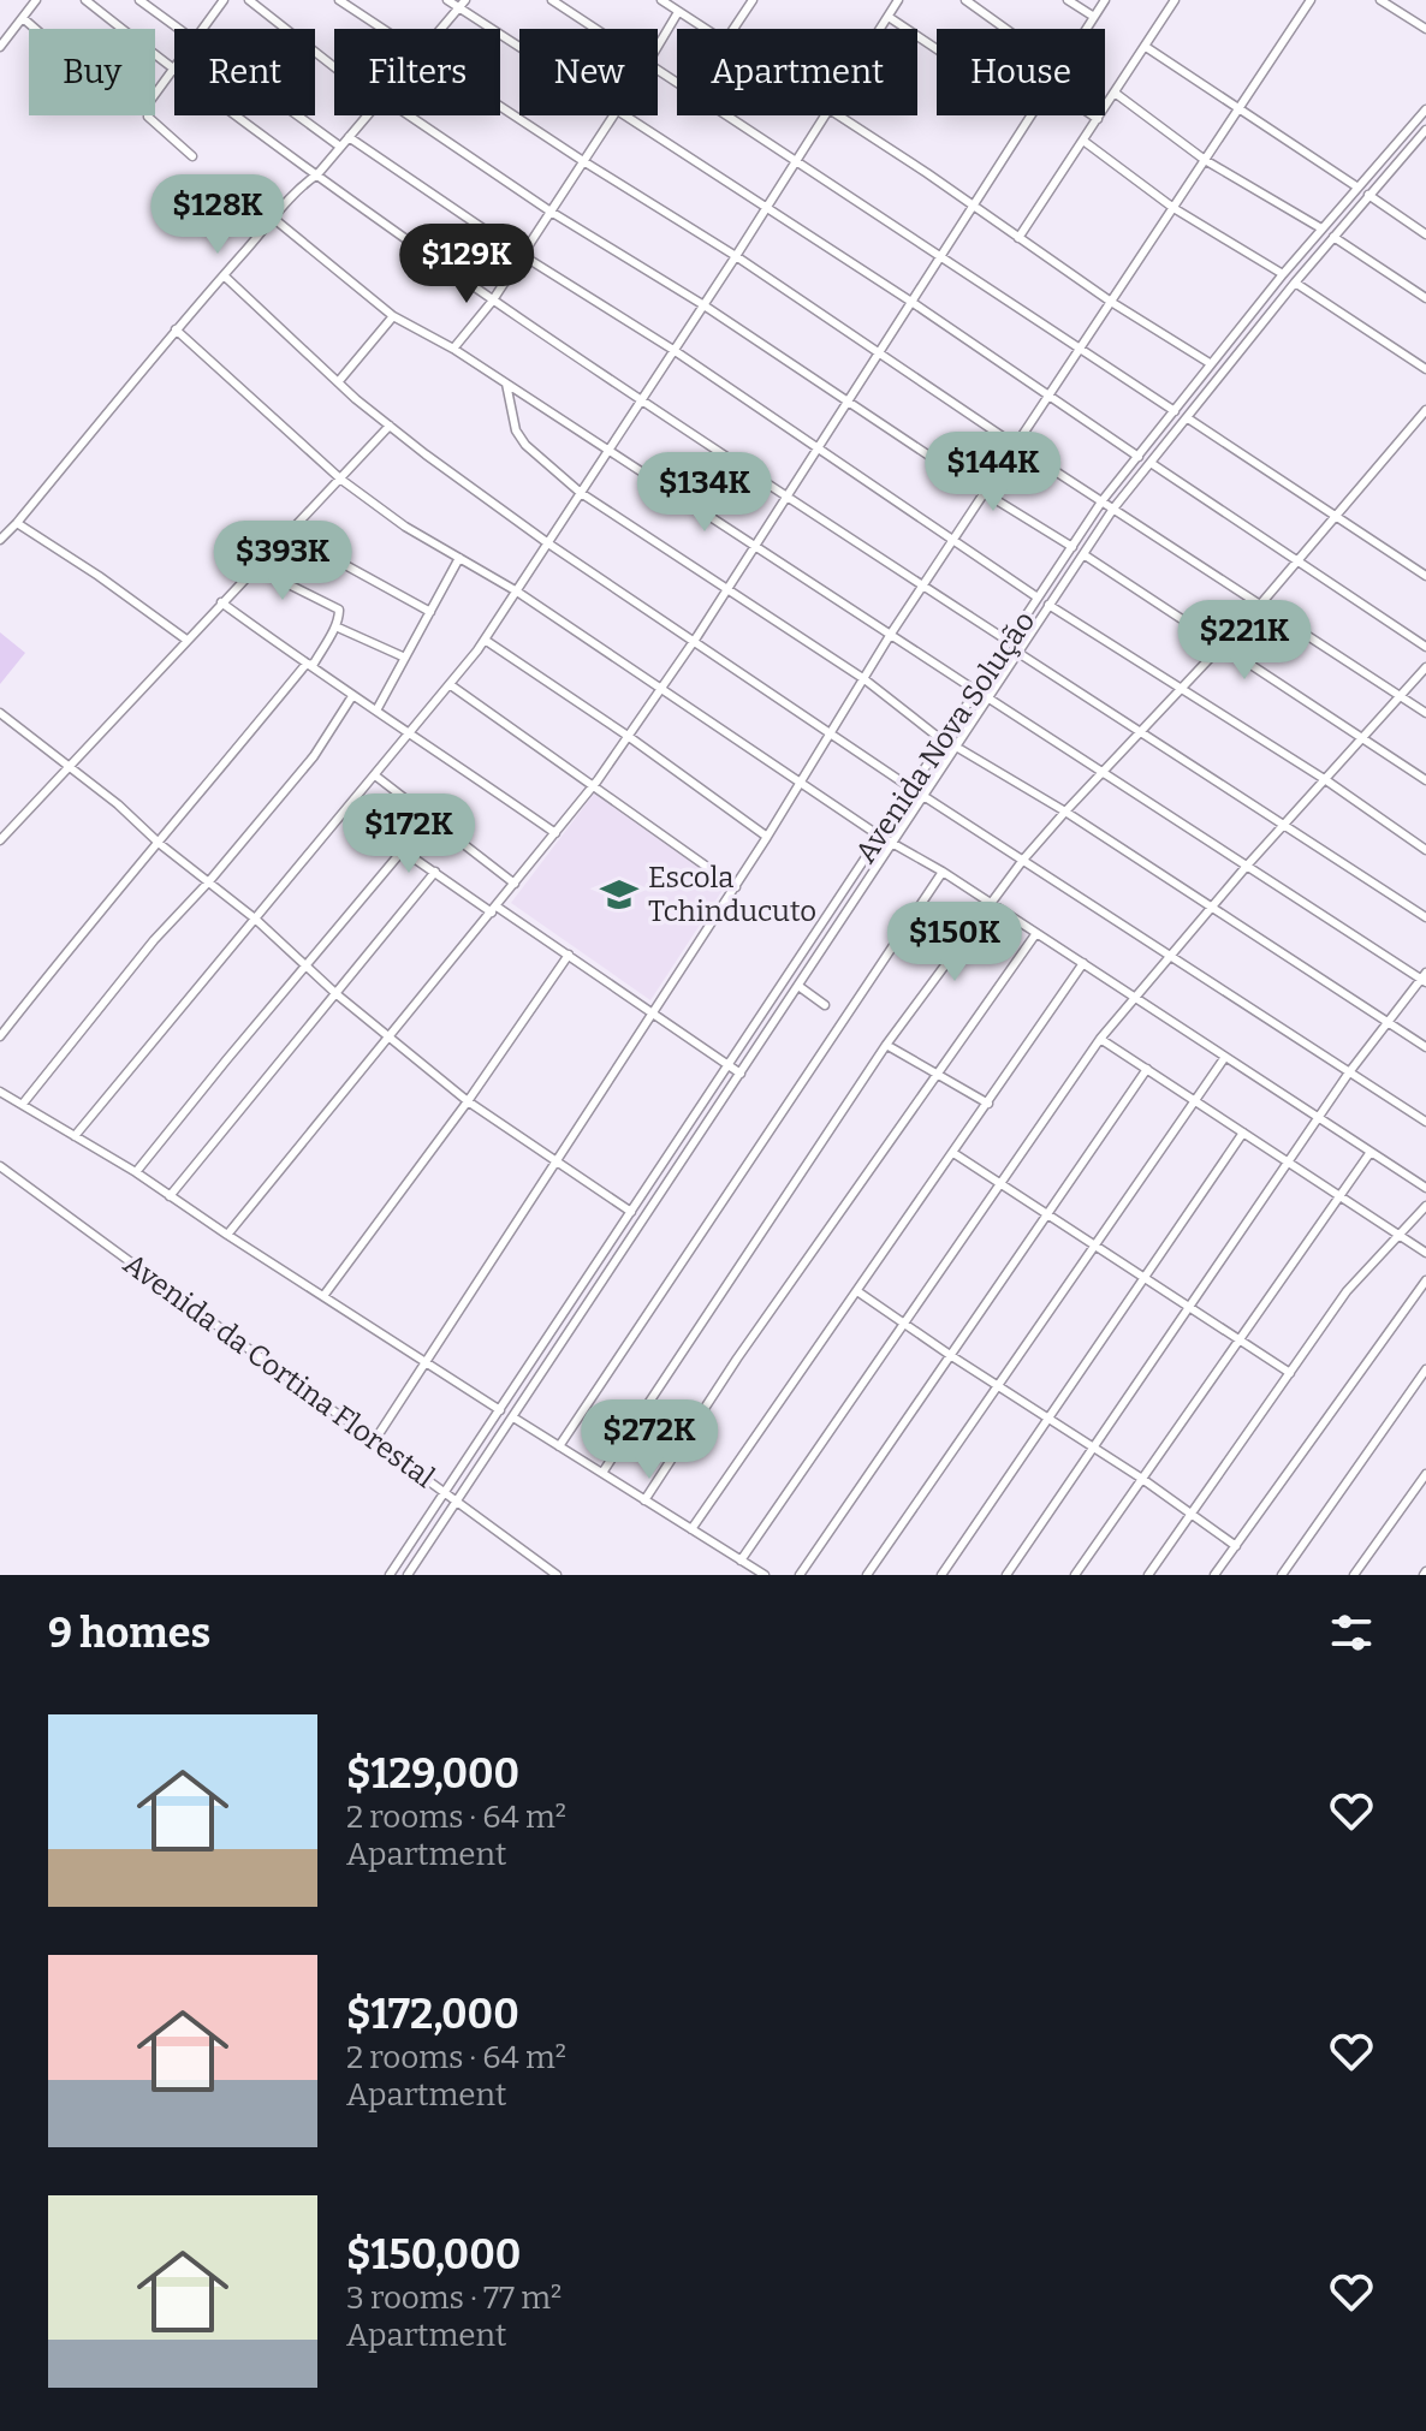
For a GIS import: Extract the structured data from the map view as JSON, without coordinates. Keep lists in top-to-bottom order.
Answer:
{
  "streets": {
    "street": ["Avenida Nova Solução", "Avenida da Cortina Florestal"]
  },
  "crossings": [
    ["Avenida Nova Solução", "Avenida da Cortina Florestal"]
  ],
  "places": {
    "school or university": ["Escola Tchinducuto"]
  },
  "page": {
    "chip": [
      "Buy",
      "Rent",
      "Filters",
      "New",
      "Apartment",
      "House"
    ],
    "price": [
      "$128K",
      "$129K",
      "$144K",
      "$134K",
      "$393K",
      "$221K",
      "$172K",
      "$150K",
      "$272K"
    ],
    "heading": "9 homes",
    "list": [
      {
        "name": "$129,000",
        "note": "2 rooms · 64 m² · Apartment"
      },
      {
        "name": "$172,000",
        "note": "2 rooms · 64 m² · Apartment"
      },
      {
        "name": "$150,000",
        "note": "3 rooms · 77 m² · Apartment"
      }
    ]
  }
}
